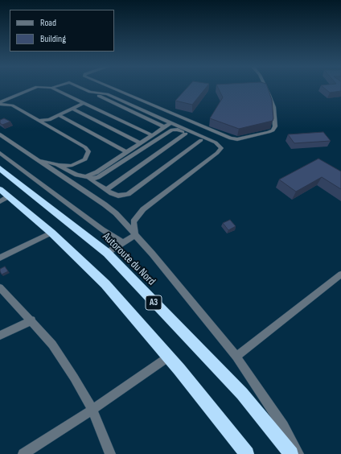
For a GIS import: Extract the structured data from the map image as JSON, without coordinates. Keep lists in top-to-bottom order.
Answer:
{
  "streets": {
    "highway": ["Autoroute du Nord", "A3"]
  },
  "legend": ["Road", "Building"]
}
